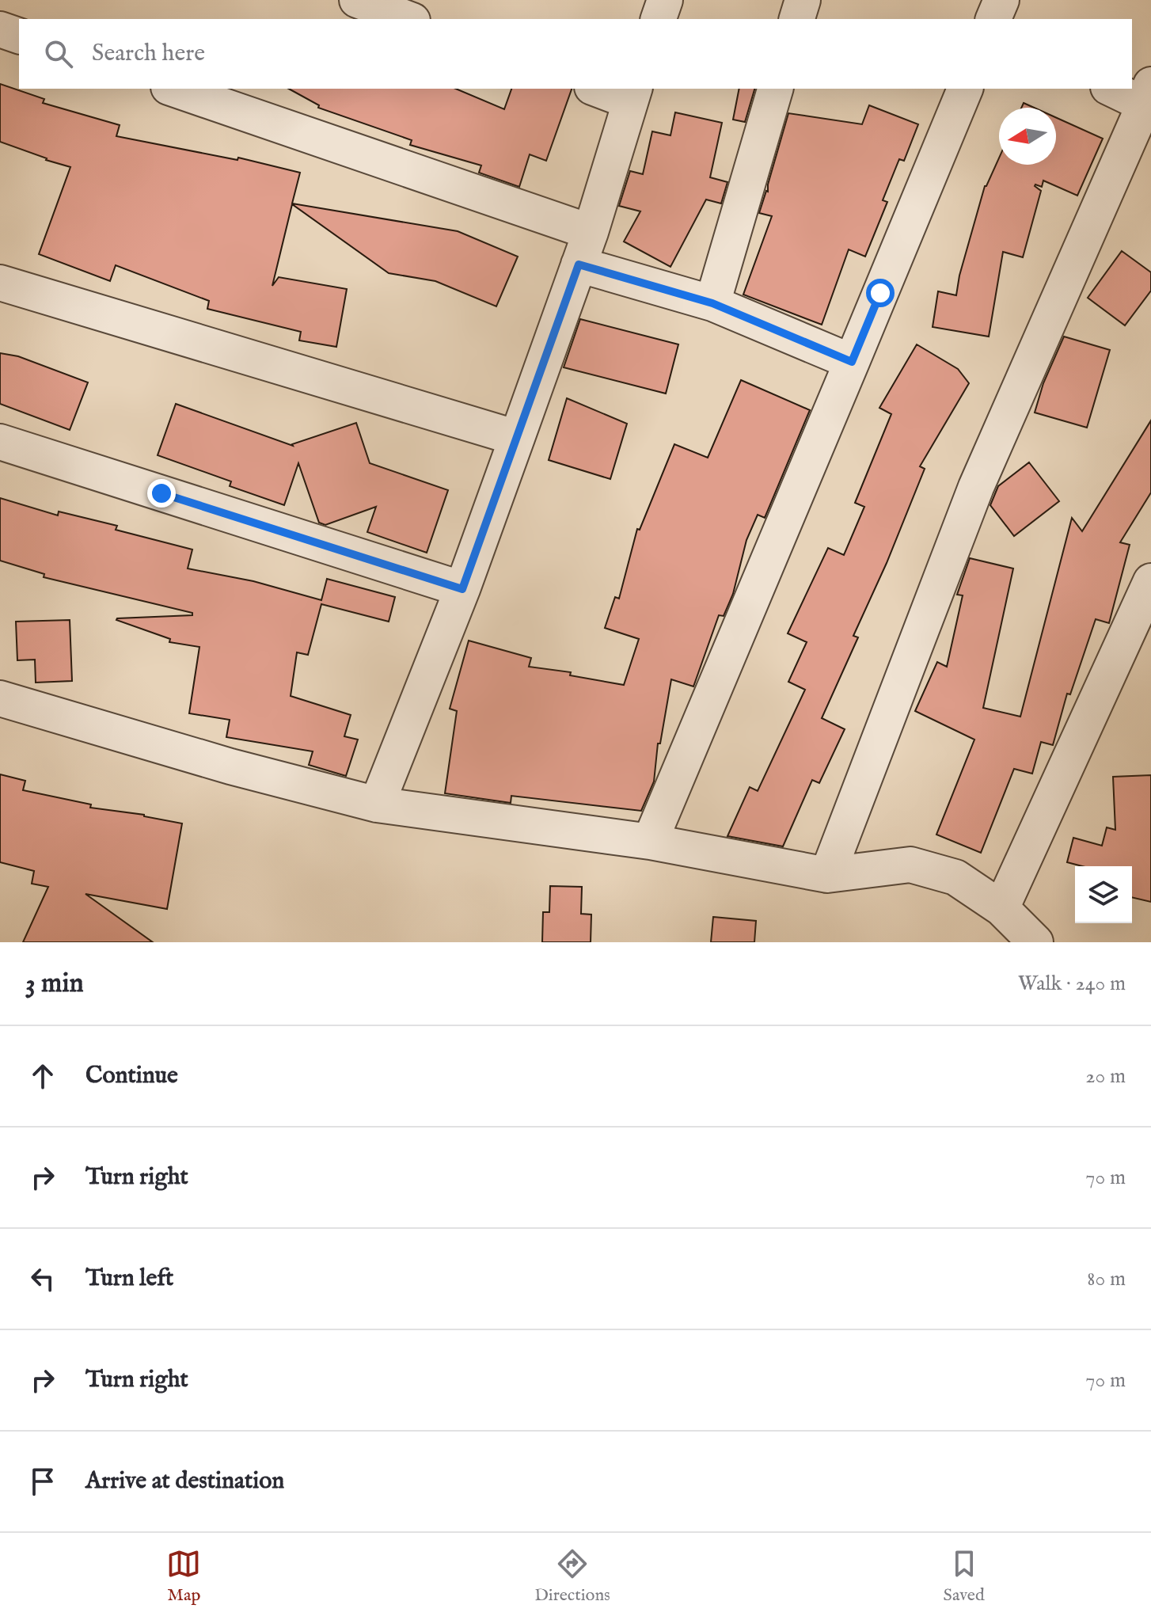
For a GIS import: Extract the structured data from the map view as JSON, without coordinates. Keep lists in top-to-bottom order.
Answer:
{
  "north": "left",
  "page": {
    "search": "Search here",
    "heading": ["3 min", "Walk · 240 m"],
    "list": [
      ["Continue", "20 m"],
      ["Turn right", "70 m"],
      ["Turn left", "80 m"],
      ["Turn right", "70 m"],
      "Arrive at destination"
    ],
    "nav": ["Map", "Directions", "Saved"]
  }
}
